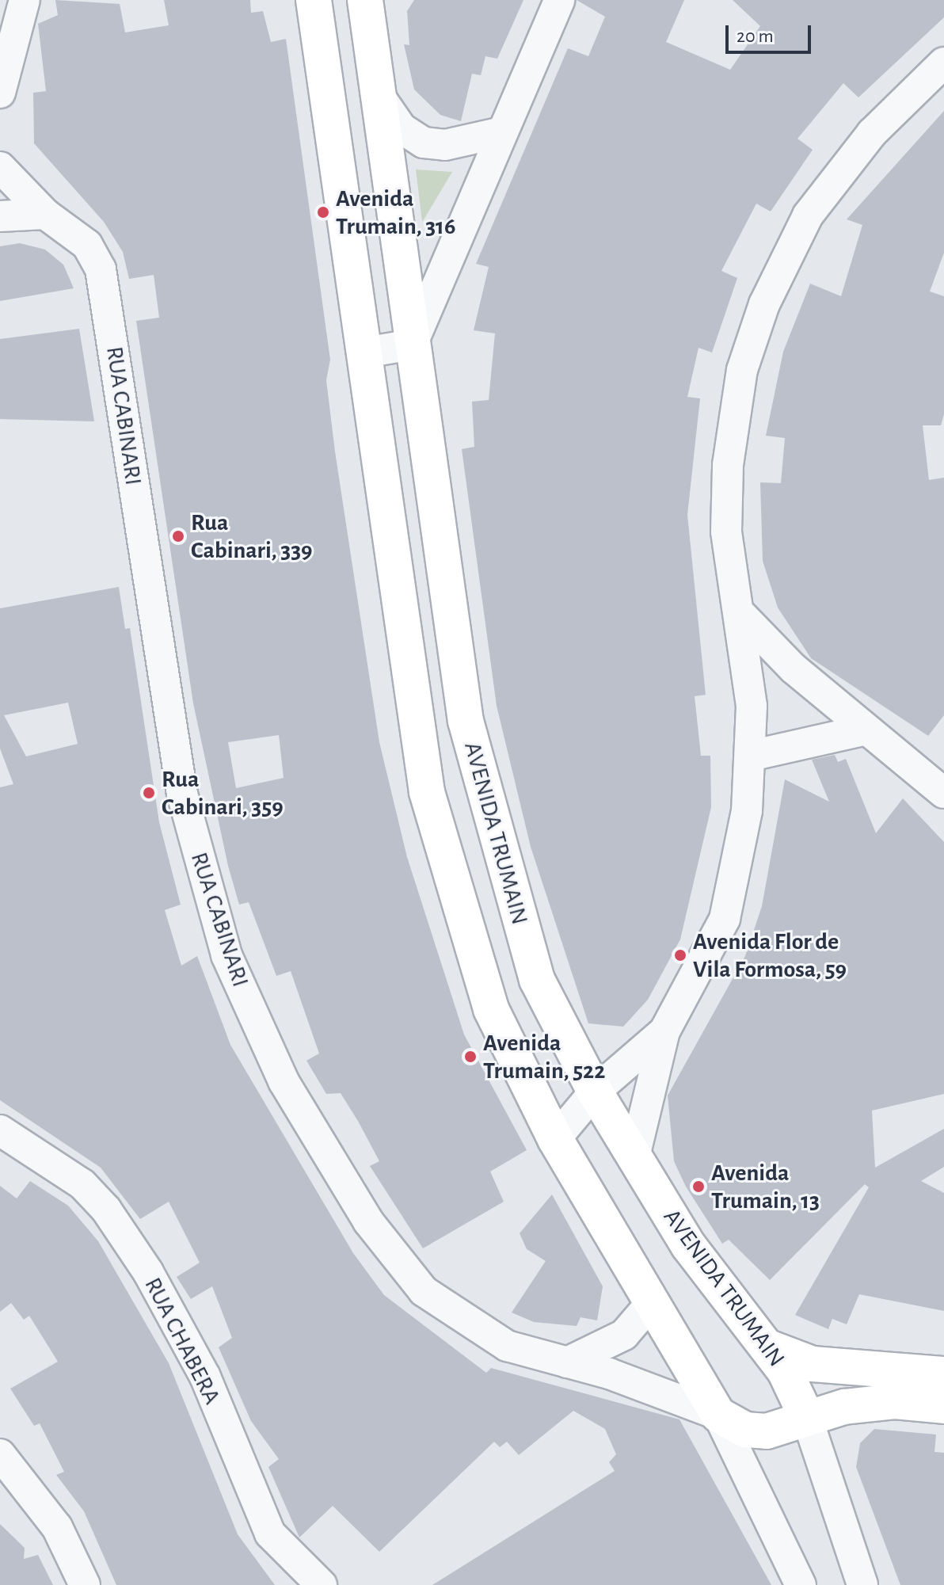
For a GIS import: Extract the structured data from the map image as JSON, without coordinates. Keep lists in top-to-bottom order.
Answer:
{
  "streets": {
    "main road": ["AVENIDA TRUMAIN"],
    "street": ["RUA CABINARI", "RUA CHABERA"]
  },
  "places": [
    "Avenida Trumain, 316",
    "Rua Cabinari, 339",
    "Rua Cabinari, 359",
    "Avenida Flor de Vila Formosa, 59",
    "Avenida Trumain, 522",
    "Avenida Trumain, 13"
  ],
  "scale_bar": "20 m"
}
